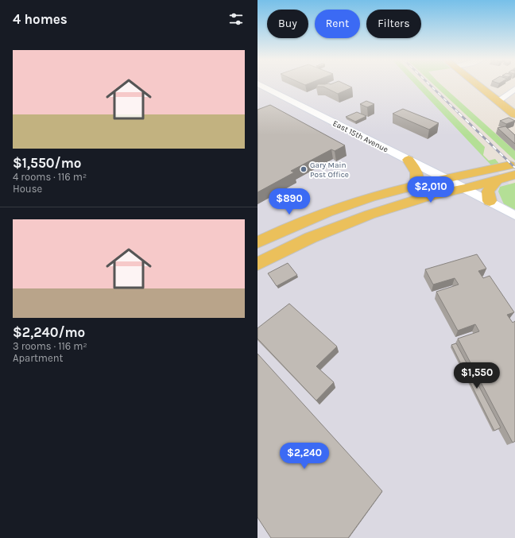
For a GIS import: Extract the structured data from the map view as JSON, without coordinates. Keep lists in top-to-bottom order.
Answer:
{
  "streets": {
    "street": ["East 15th Avenue"]
  },
  "places": ["Gary Main Post Office"],
  "page": {
    "heading": "4 homes",
    "chip": ["Buy", "Rent", "Filters"],
    "list": [
      {
        "name": "$1,550/mo",
        "note": "4 rooms · 116 m² · House"
      },
      {
        "name": "$2,240/mo",
        "note": "3 rooms · 116 m² · Apartment"
      }
    ],
    "price": [
      "$2,010",
      "$890",
      "$1,550",
      "$2,240"
    ]
  }
}
